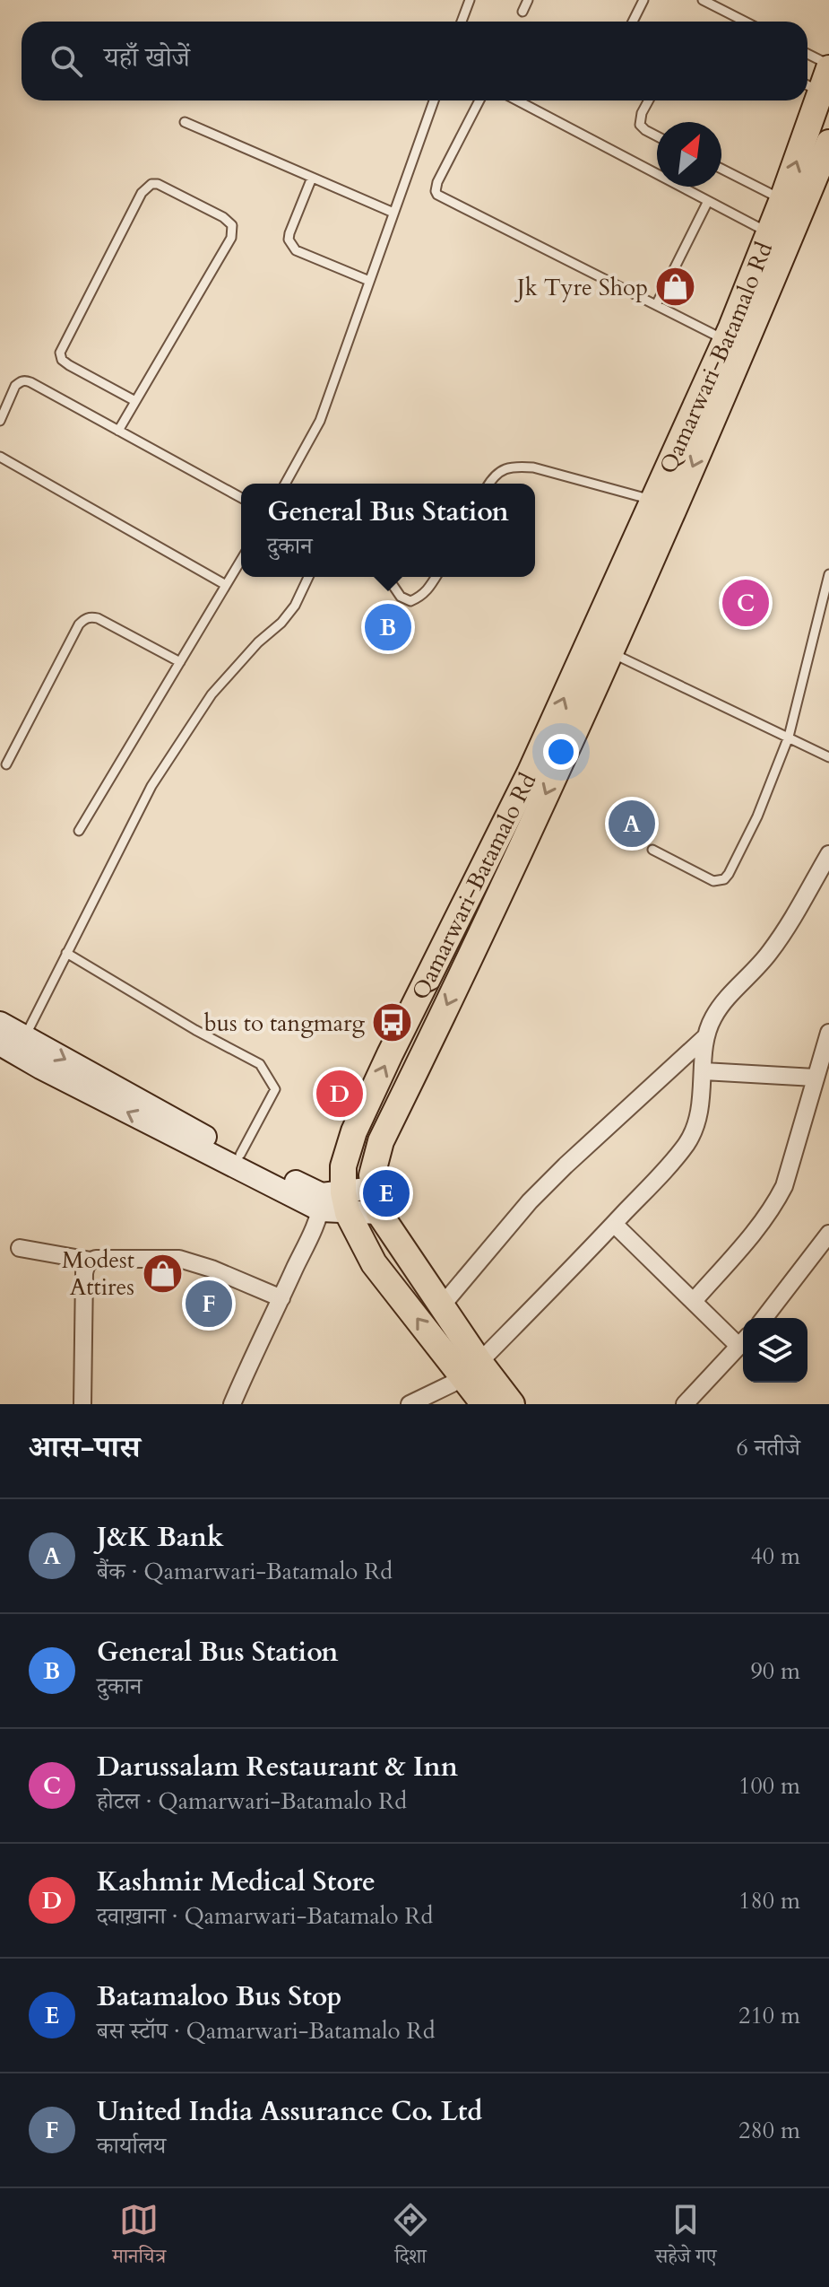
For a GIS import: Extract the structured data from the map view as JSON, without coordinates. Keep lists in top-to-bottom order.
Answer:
{
  "streets": {
    "main road": ["Qamarwari-Batamalo Rd"]
  },
  "places": {
    "shop": ["Jk Tyre Shop", "Modest Attires"],
    "bus stop": ["bus to tangmarg"]
  },
  "north": "top right",
  "page": {
    "search": "यहाँ खोजें",
    "popup": ["General Bus Station", "दुकान"],
    "pins": [
      "C",
      "B",
      "A",
      "D",
      "E",
      "F"
    ],
    "heading": ["आस-पास", "6 नतीजे"],
    "list": [
      {
        "mark": "A",
        "name": "J&K Bank",
        "note": "बैंक · Qamarwari-Batamalo Rd",
        "value": "40 m"
      },
      {
        "mark": "B",
        "name": "General Bus Station",
        "note": "दुकान",
        "value": "90 m"
      },
      {
        "mark": "C",
        "name": "Darussalam Restaurant & Inn",
        "note": "होटल · Qamarwari-Batamalo Rd",
        "value": "100 m"
      },
      {
        "mark": "D",
        "name": "Kashmir Medical Store",
        "note": "दवाख़ाना · Qamarwari-Batamalo Rd",
        "value": "180 m"
      },
      {
        "mark": "E",
        "name": "Batamaloo Bus Stop",
        "note": "बस स्टॉप · Qamarwari-Batamalo Rd",
        "value": "210 m"
      },
      {
        "mark": "F",
        "name": "United India Assurance Co. Ltd",
        "note": "कार्यालय",
        "value": "280 m"
      }
    ],
    "nav": ["मानचित्र", "दिशा", "सहेजे गए"]
  }
}
